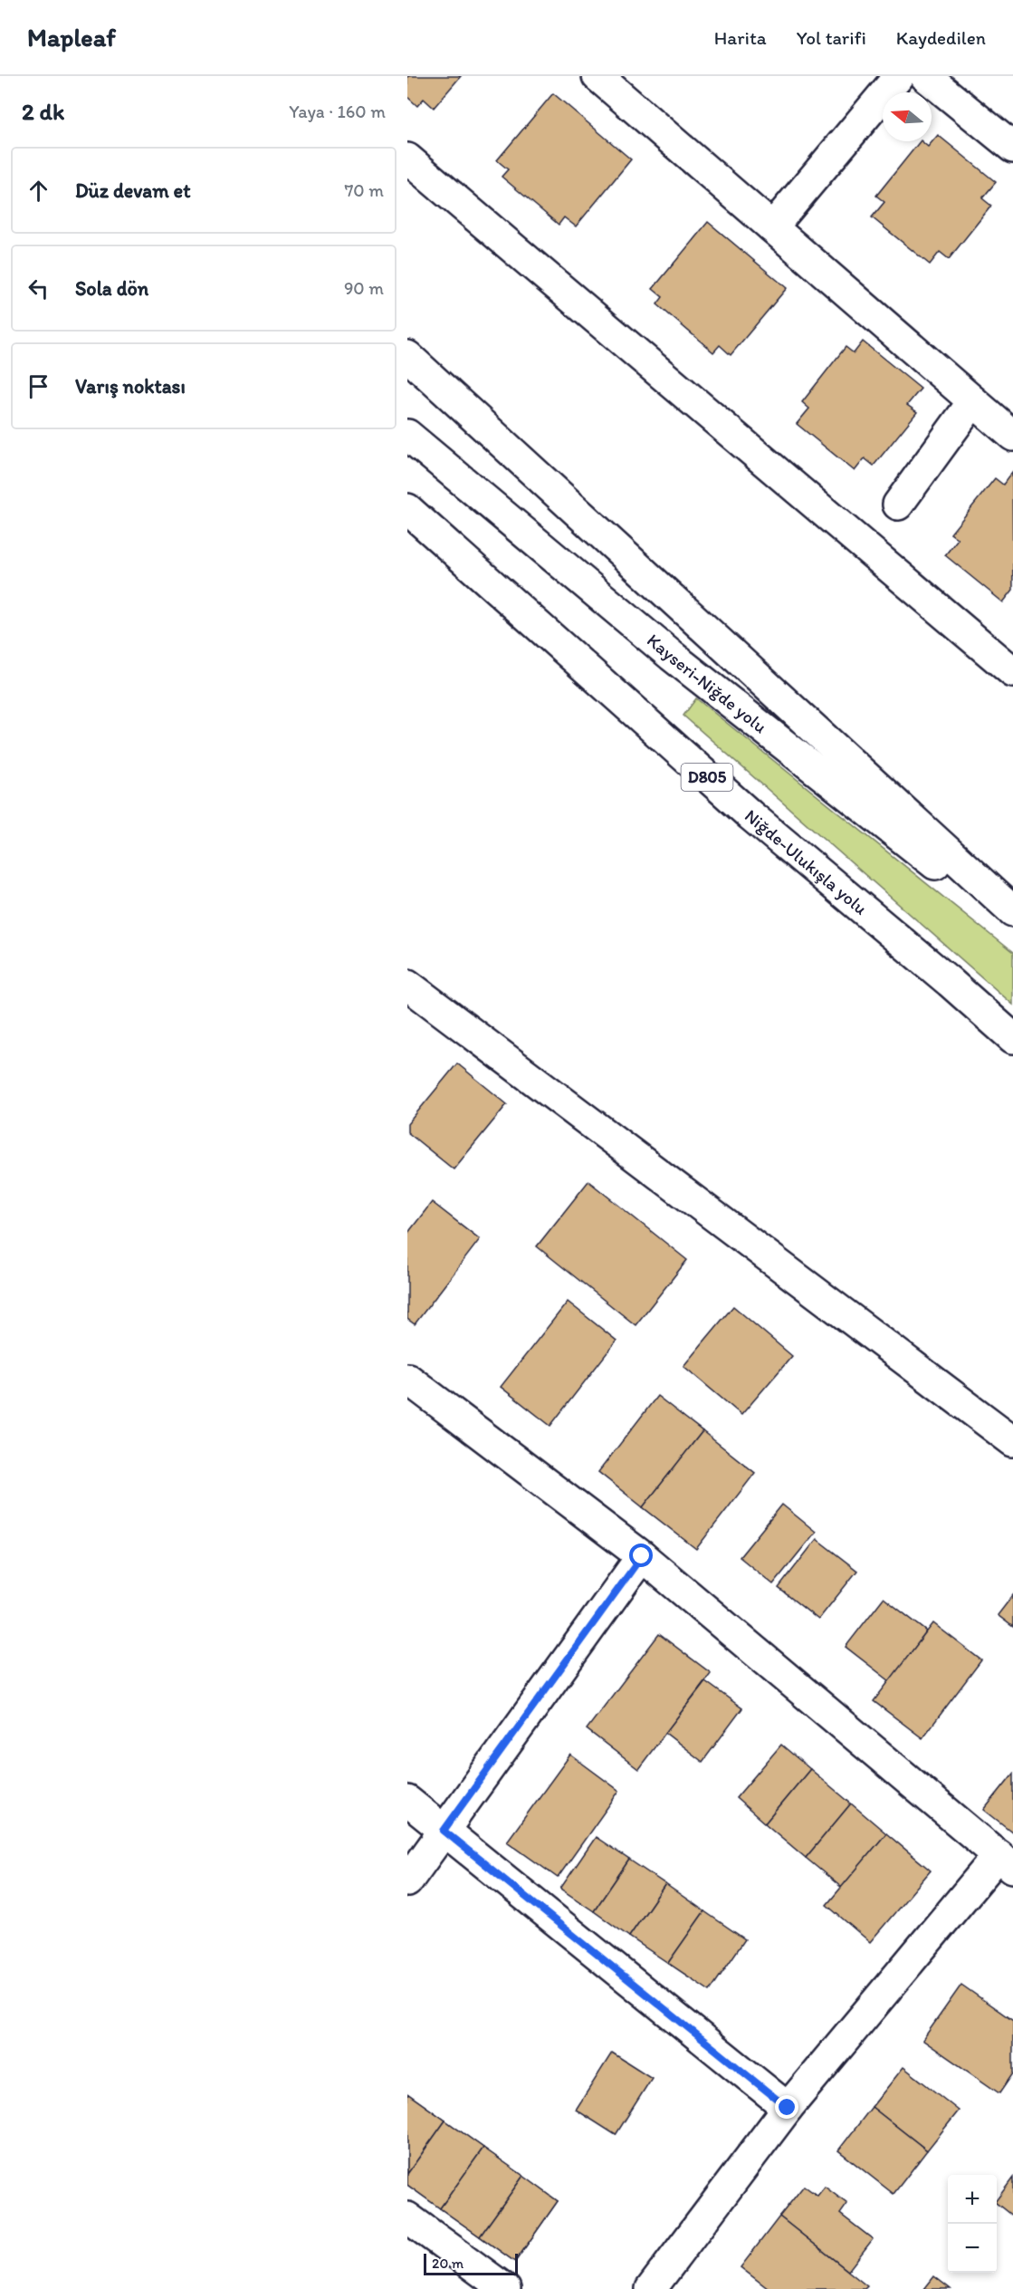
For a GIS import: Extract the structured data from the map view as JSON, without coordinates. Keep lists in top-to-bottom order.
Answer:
{
  "streets": {
    "main road": ["Kayseri-Niğde yolu", "D805", "Niğde-Ulukışla yolu"]
  },
  "scale_bar": "20 m",
  "north": "left",
  "page": {
    "header": "Mapleaf",
    "nav": ["Harita", "Yol tarifi", "Kaydedilen"],
    "heading": ["2 dk", "Yaya · 160 m"],
    "list": [
      ["Düz devam et", "70 m"],
      ["Sola dön", "90 m"],
      "Varış noktası"
    ],
    "map_buttons": ["+", "−"],
    "scale": "20 m"
  }
}
